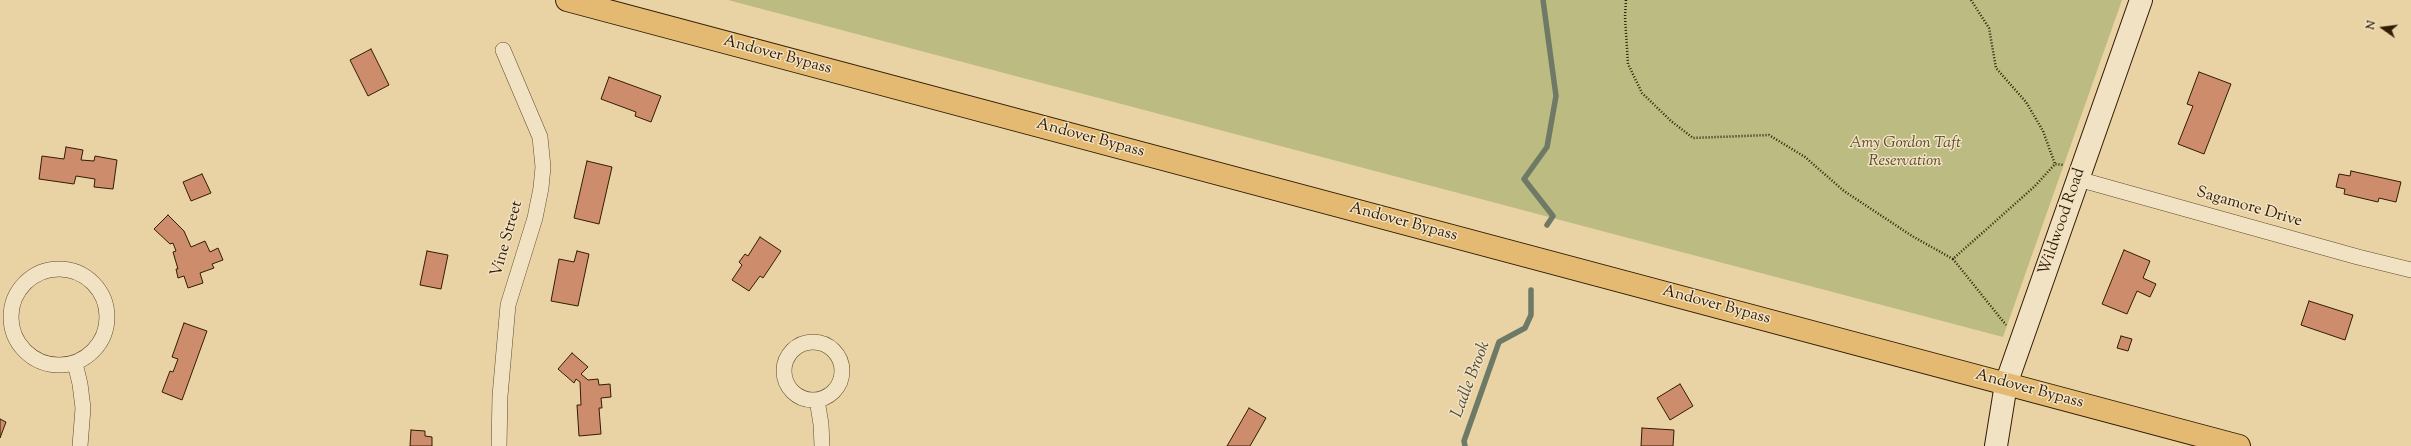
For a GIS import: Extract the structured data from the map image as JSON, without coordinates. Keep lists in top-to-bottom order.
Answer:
{
  "streets": {
    "main road": ["Andover Bypass"],
    "street": ["Sagamore Drive", "Wildwood Road", "Vine Street"]
  },
  "crossings": [
    ["Andover Bypass", "Wildwood Road"],
    ["Sagamore Drive", "Wildwood Road"]
  ],
  "water": ["Ladle Brook"],
  "parks": ["Amy Gordon Taft Reservation"],
  "north": "left"
}
